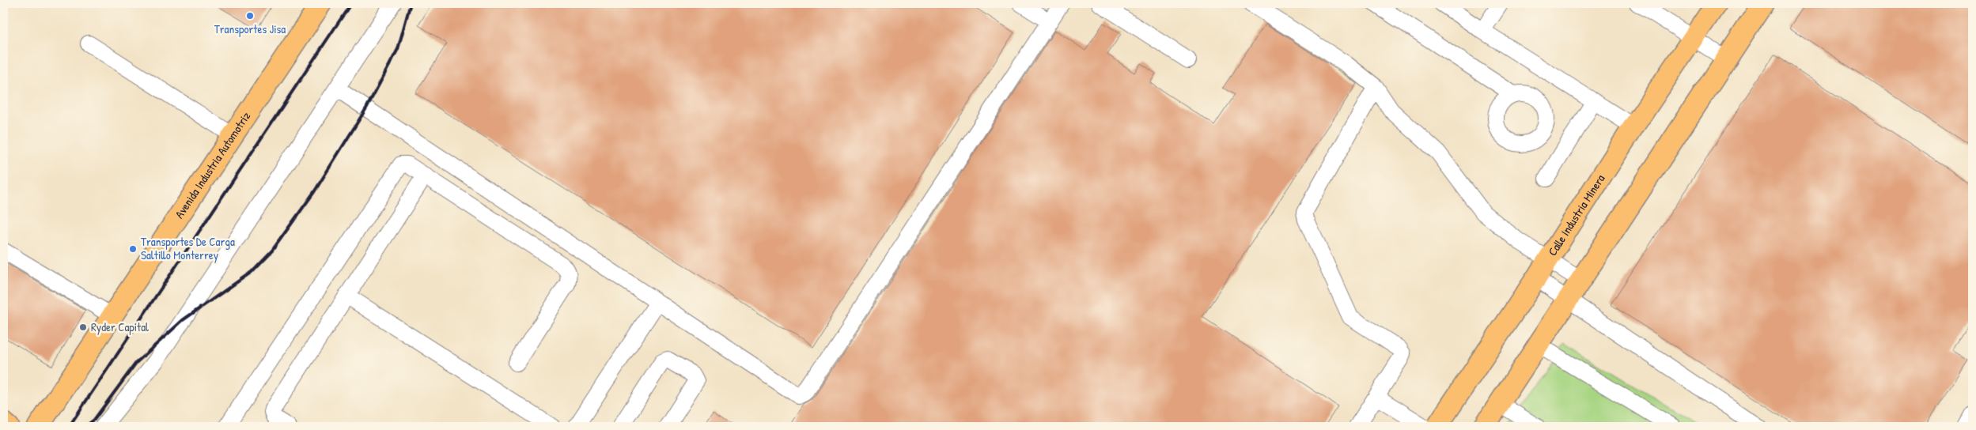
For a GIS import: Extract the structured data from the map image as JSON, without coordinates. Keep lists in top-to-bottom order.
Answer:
{
  "streets": {
    "main road": ["Avenida Industria Automotriz", "Calle Industria Minera"]
  },
  "places": ["Transportes Jisa", "Transportes De Carga Saltillo Monterrey", "Ryder Capital"]
}
